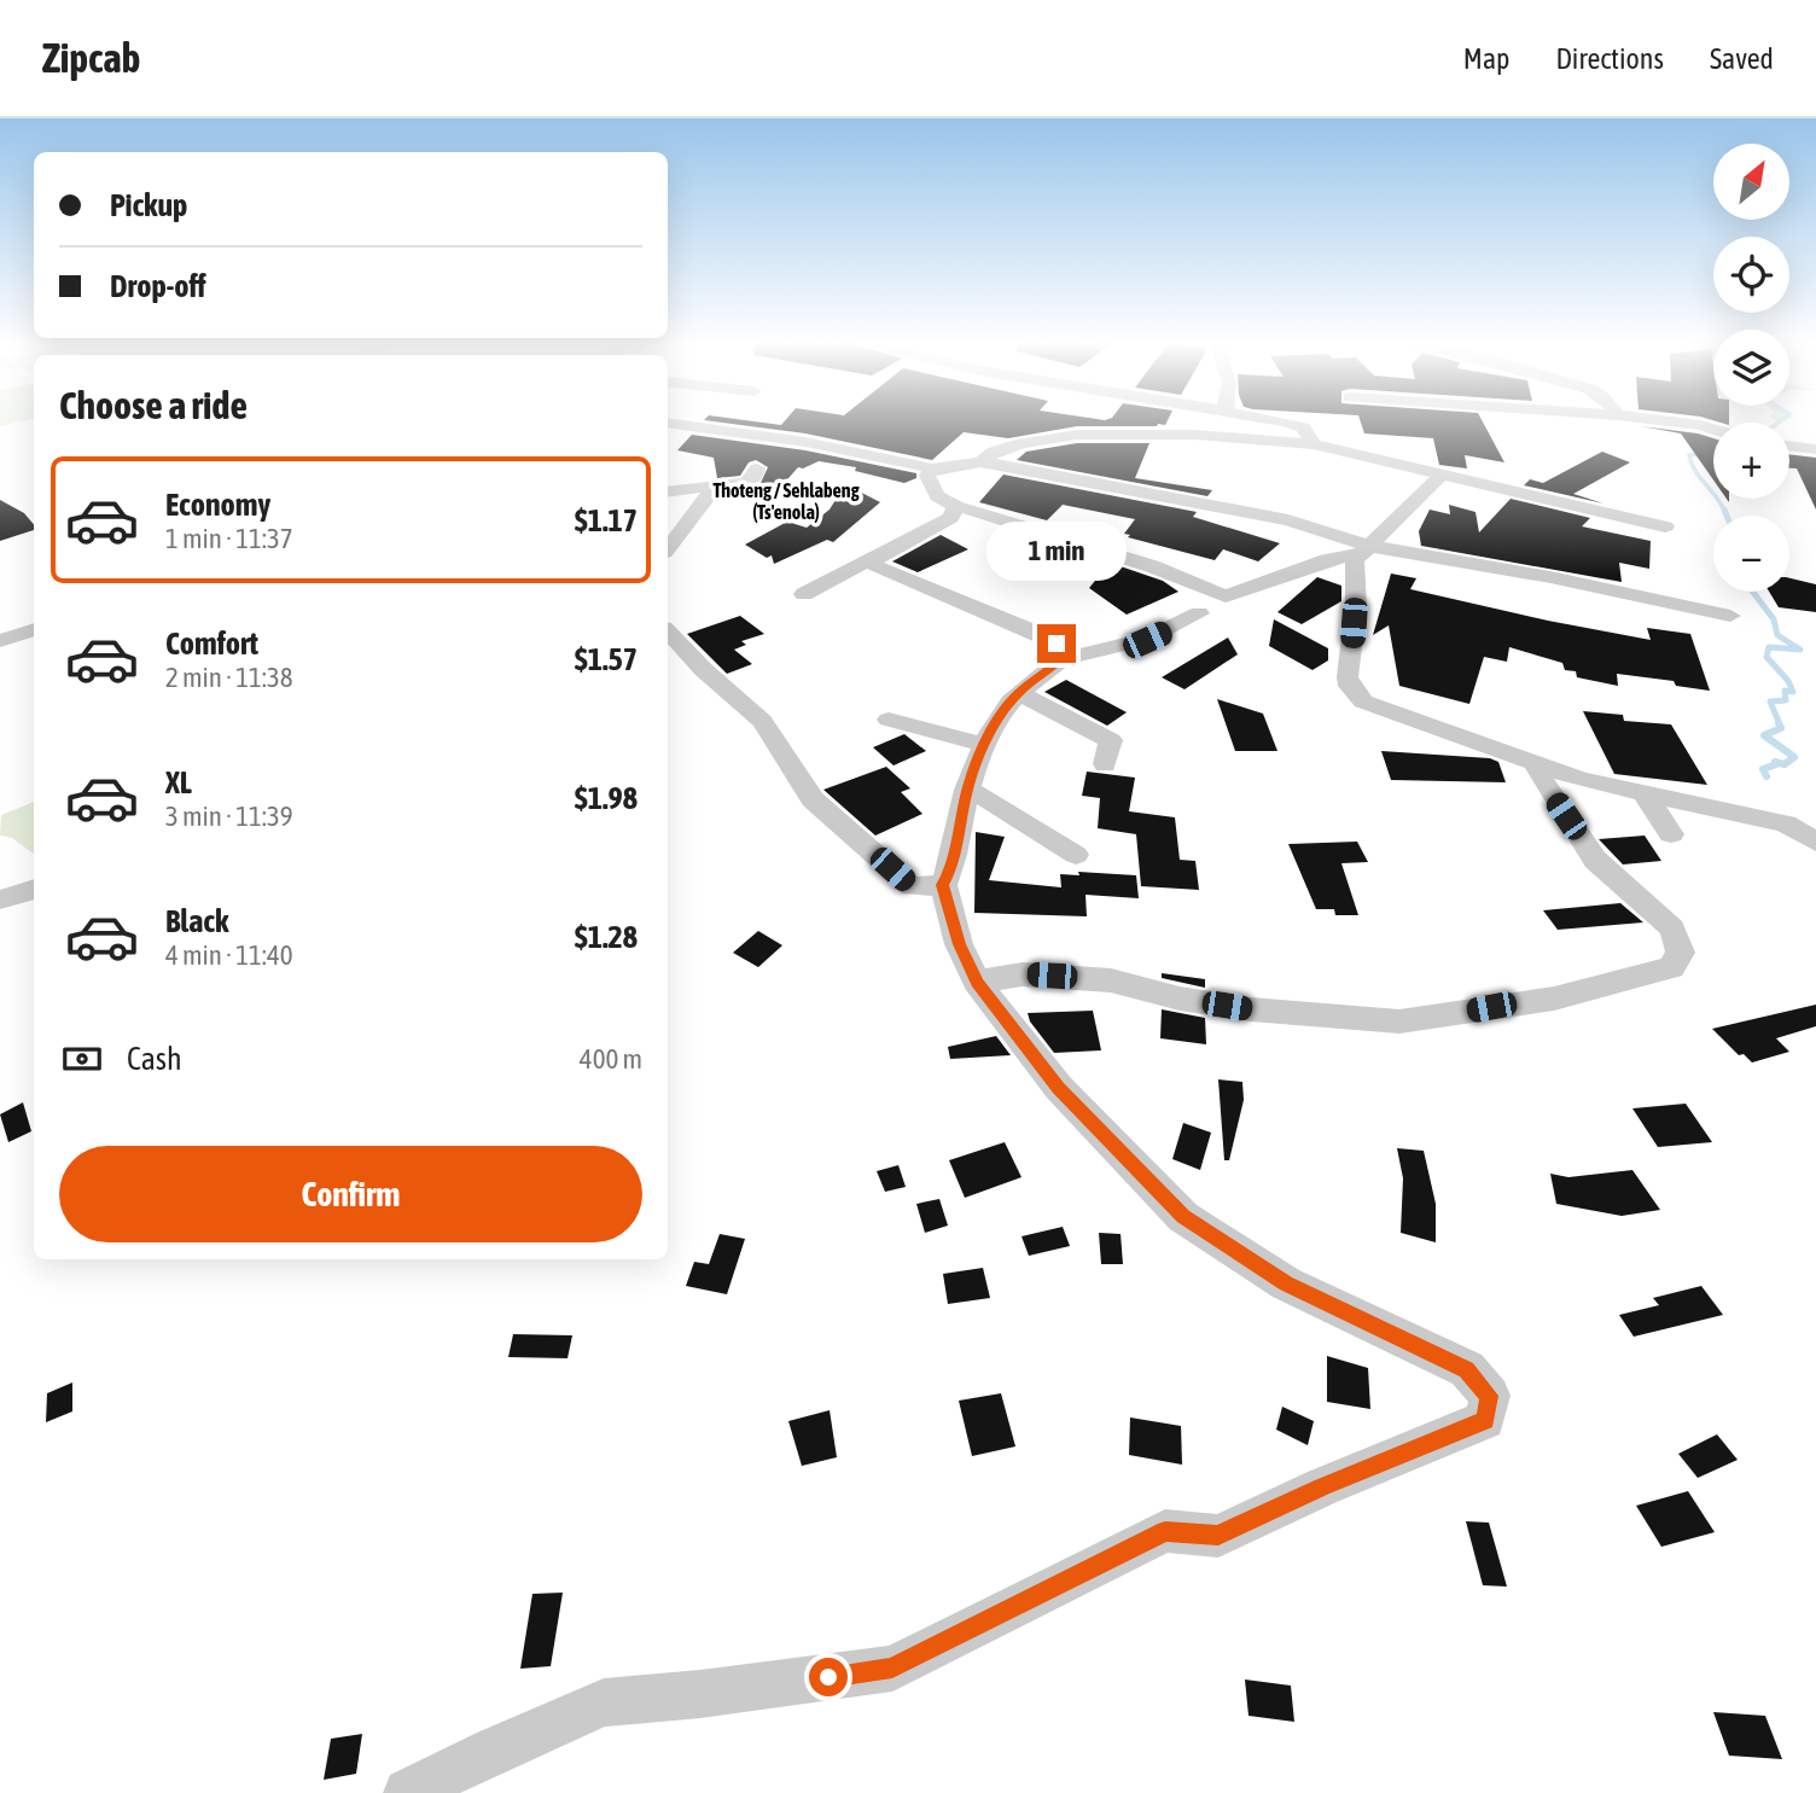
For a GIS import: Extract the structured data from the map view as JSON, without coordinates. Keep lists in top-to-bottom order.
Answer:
{
  "districts": ["Thoteng / Sehlabeng (Ts'enola)"],
  "north": "top right",
  "page": {
    "header": "Zipcab",
    "nav": ["Map", "Directions", "Saved"],
    "map_buttons": ["+", "−"],
    "banner": ["Pickup", "Drop-off"],
    "heading": "Choose a ride",
    "list": [
      {
        "name": "Economy",
        "note": "1 min · 11:37",
        "value": "$1.17"
      },
      {
        "name": "Comfort",
        "note": "2 min · 11:38",
        "value": "$1.57"
      },
      {
        "name": "XL",
        "note": "3 min · 11:39",
        "value": "$1.98"
      },
      {
        "name": "Black",
        "note": "4 min · 11:40",
        "value": "$1.28"
      }
    ],
    "bubble": "1 min",
    "pay": ["Cash", "400 m"],
    "buttons": "Confirm"
  }
}
